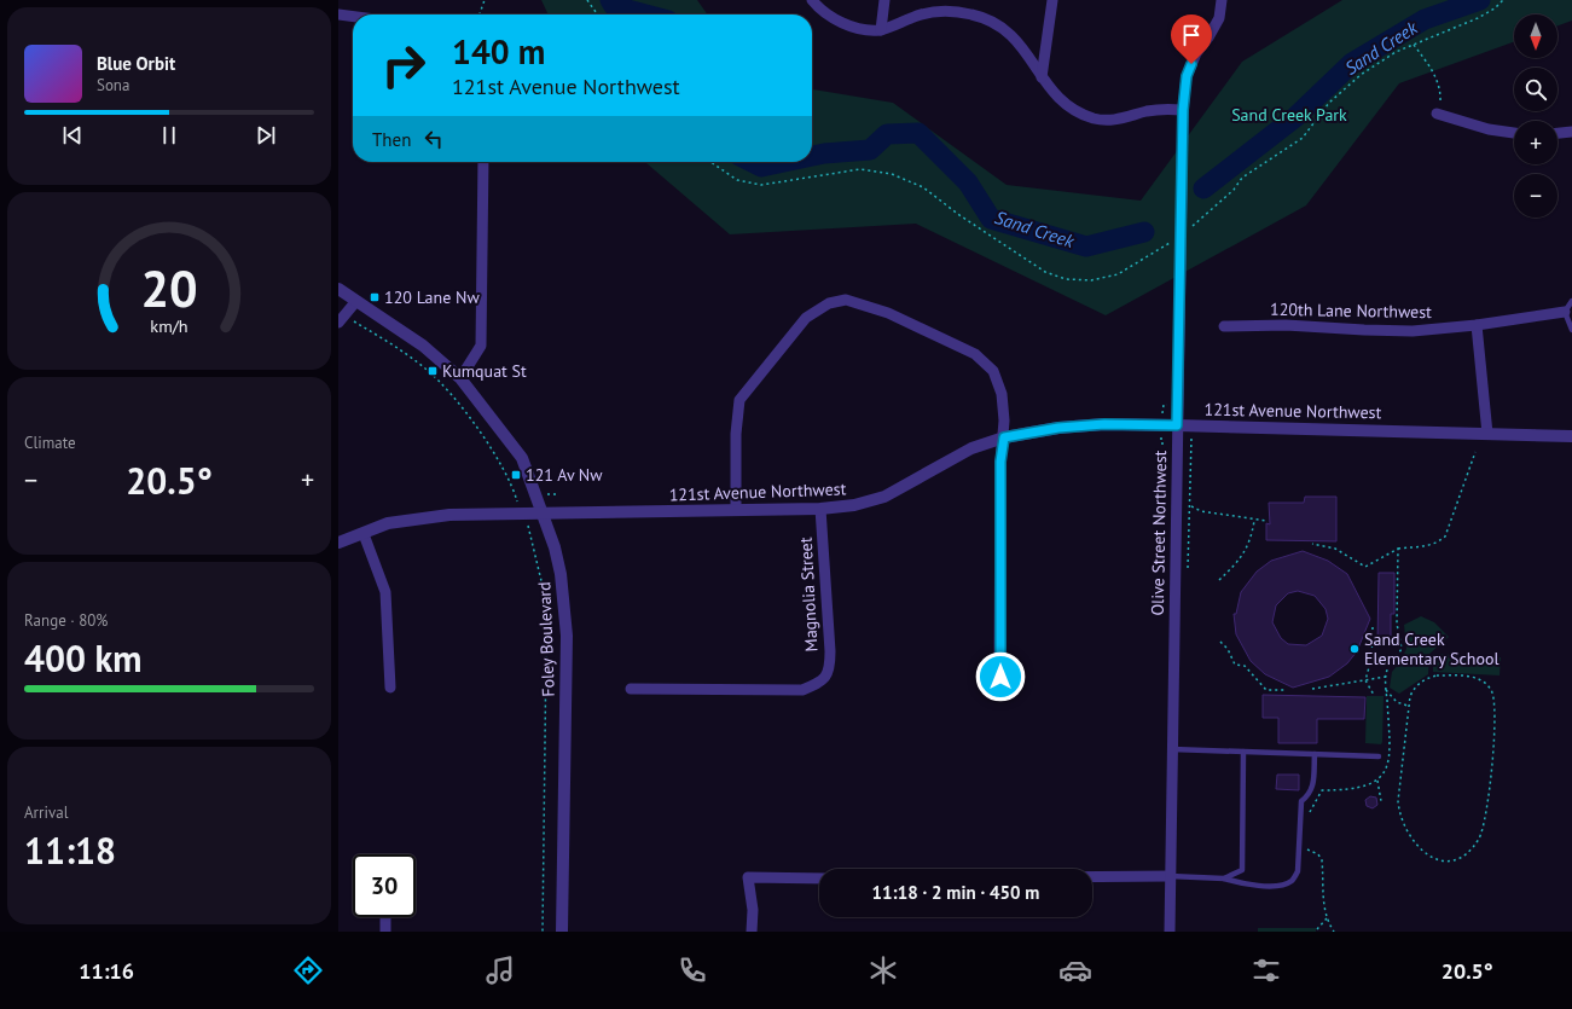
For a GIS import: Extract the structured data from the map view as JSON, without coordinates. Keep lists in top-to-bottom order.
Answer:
{
  "streets": {
    "street": [
      "120th Lane Northwest",
      "121st Avenue Northwest",
      "Olive Street Northwest",
      "Magnolia Street",
      "Foley Boulevard"
    ]
  },
  "crossings": [
    ["121st Avenue Northwest", "Olive Street Northwest"],
    ["121st Avenue Northwest", "Magnolia Street"],
    ["121st Avenue Northwest", "Foley Boulevard"]
  ],
  "water": ["Sand Creek"],
  "parks": ["Sand Creek Park"],
  "places": {
    "transit": ["120 Lane Nw", "Kumquat St", "121 Av Nw"],
    "other": ["Sand Creek Elementary School"]
  },
  "north": "bottom",
  "page": {
    "map_buttons": ["+", "−"],
    "turn": ["140 m", "121st Avenue Northwest"],
    "song": ["Blue Orbit", "Sona"],
    "then": "Then",
    "tile": [
      "Climate",
      ["Range · 80%", "400 km"],
      ["Arrival", "11:18"]
    ],
    "heat": ["−", "20.5°", "+"],
    "limit": "30",
    "trip": "11:18 · 2 min · 450 m",
    "tabs": ["11:16", "20.5°"],
    "gauge": ["20", "km/h"]
  }
}
